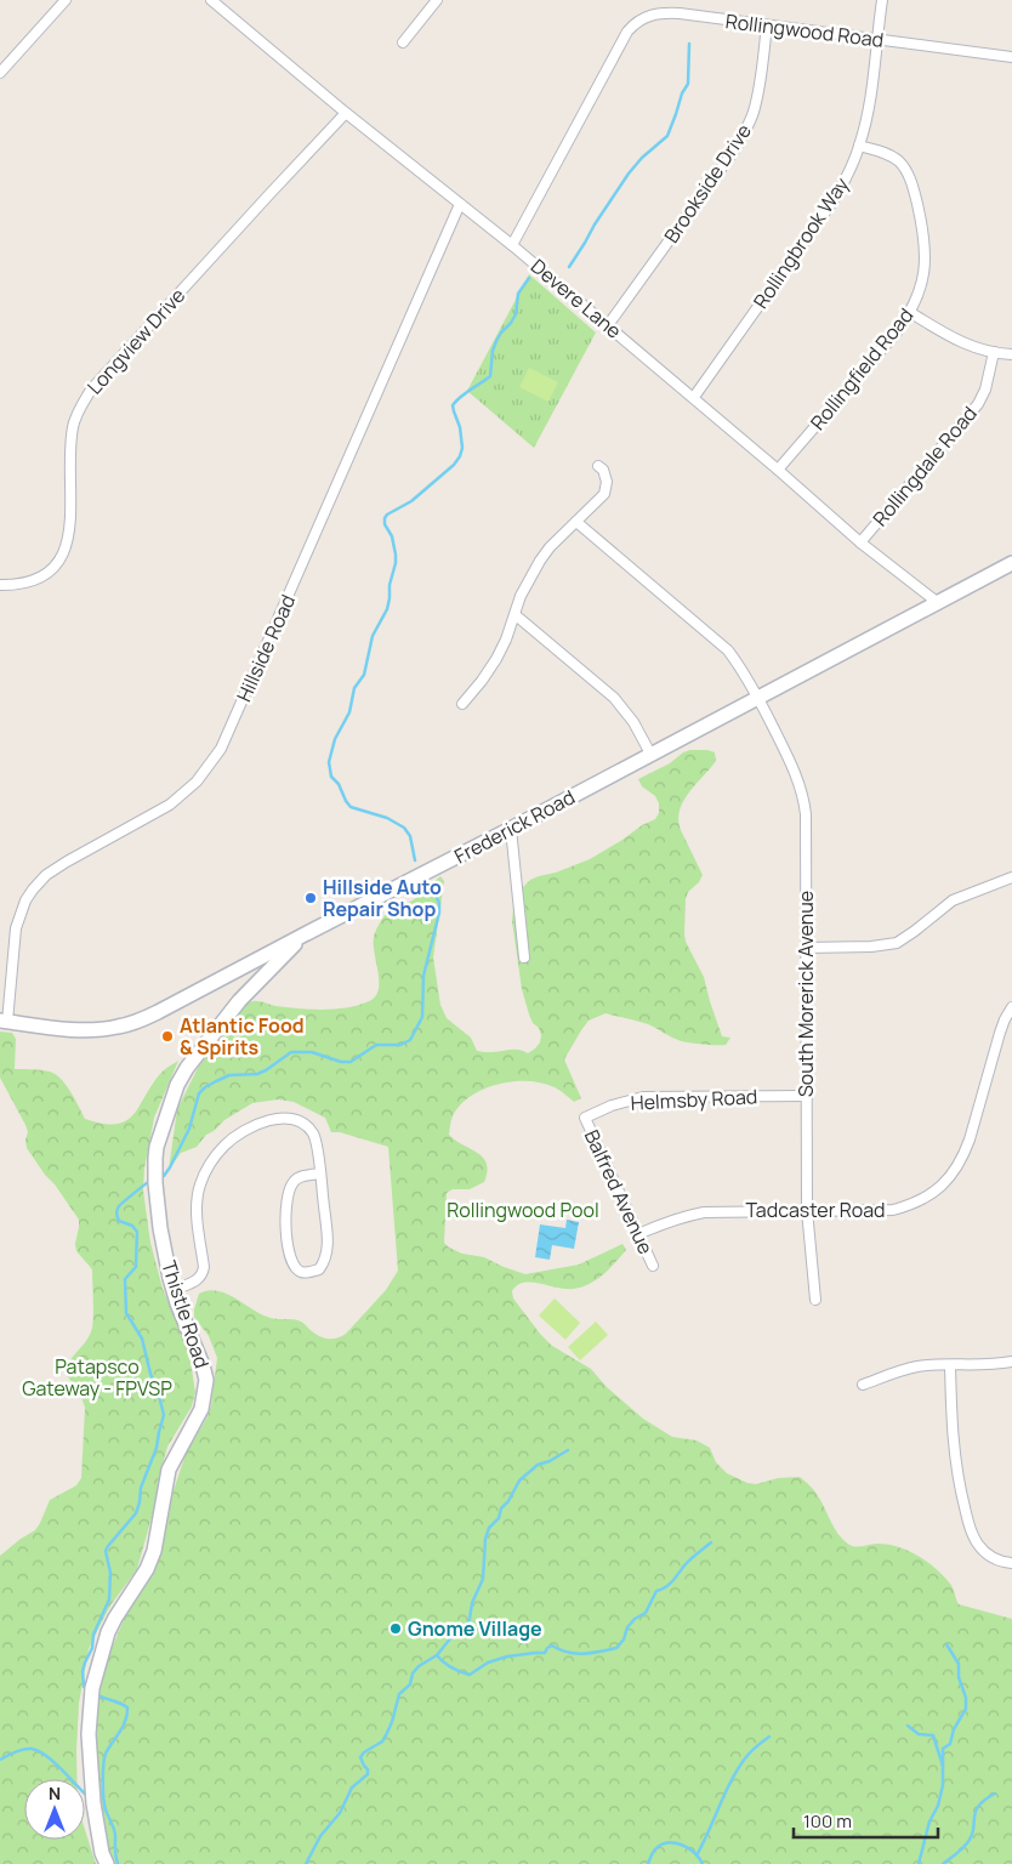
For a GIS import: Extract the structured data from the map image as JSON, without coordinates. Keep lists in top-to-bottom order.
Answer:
{
  "streets": {
    "main road": ["Frederick Road", "Thistle Road"],
    "street": [
      "Rollingwood Road",
      "Brookside Drive",
      "Rollingbrook Way",
      "Devere Lane",
      "Longview Drive",
      "Rollingfield Road",
      "Rollingdale Road",
      "Hillside Road",
      "South Morerick Avenue",
      "Helmsby Road",
      "Balfred Avenue",
      "Tadcaster Road"
    ]
  },
  "crossings": [
    ["Rollingwood Road", "Brookside Drive"],
    ["Rollingwood Road", "Rollingbrook Way"],
    ["Rollingwood Road", "Devere Lane"],
    ["Brookside Drive", "Devere Lane"],
    ["Rollingbrook Way", "Devere Lane"],
    ["Rollingbrook Way", "Rollingfield Road"],
    ["Devere Lane", "Longview Drive"],
    ["Devere Lane", "Rollingfield Road"],
    ["Devere Lane", "Rollingdale Road"],
    ["Devere Lane", "Hillside Road"],
    ["Devere Lane", "Frederick Road"],
    ["Hillside Road", "Frederick Road"],
    ["Frederick Road", "South Morerick Avenue"],
    ["Frederick Road", "Thistle Road"],
    ["South Morerick Avenue", "Helmsby Road"],
    ["South Morerick Avenue", "Tadcaster Road"],
    ["Helmsby Road", "Balfred Avenue"],
    ["Balfred Avenue", "Tadcaster Road"]
  ],
  "parks": ["Rollingwood Pool", "Patapsco Gateway - FPVSP"],
  "places": ["Hillside Auto Repair Shop", "Atlantic Food & Spirits", "Gnome Village"],
  "scale_bar": "100 m",
  "north": "top"
}
